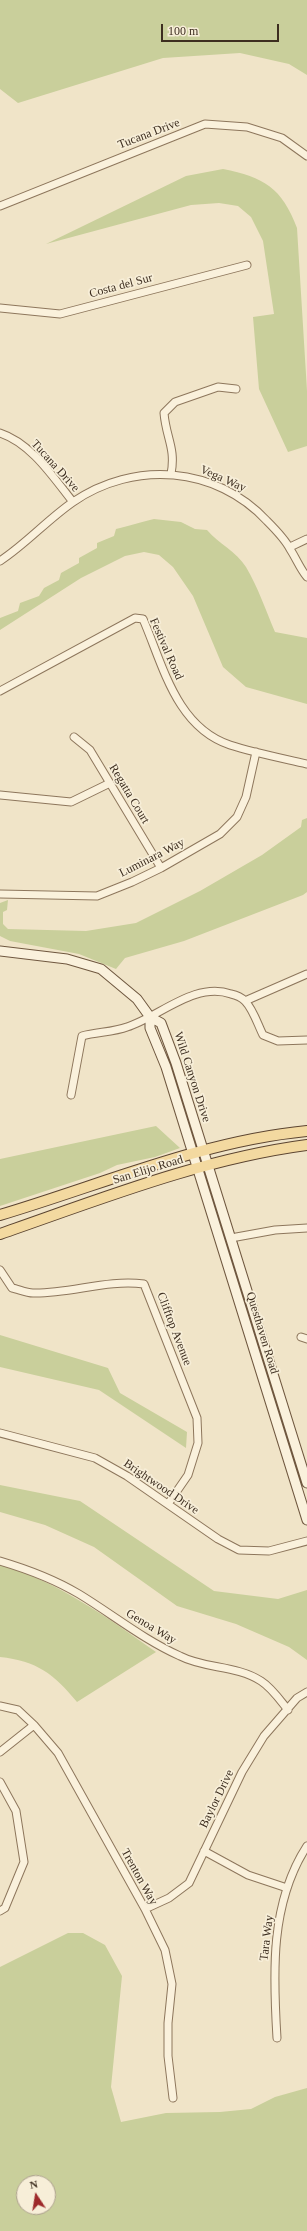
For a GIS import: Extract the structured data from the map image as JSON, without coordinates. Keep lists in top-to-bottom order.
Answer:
{
  "streets": {
    "main road": ["San Elijo Road"],
    "street": [
      "Tucana Drive",
      "Costa del Sur",
      "Vega Way",
      "Festival Road",
      "Regatta Court",
      "Luminara Way",
      "Wild Canyon Drive",
      "Clifftop Avenue",
      "Questhaven Road",
      "Brightwood Drive",
      "Genoa Way",
      "Baylor Drive",
      "Trenton Way",
      "Tara Way"
    ]
  },
  "crossings": [
    ["Tucana Drive", "Vega Way"],
    ["Festival Road", "Luminara Way"],
    ["Regatta Court", "Luminara Way"],
    ["Wild Canyon Drive", "San Elijo Road"],
    ["Wild Canyon Drive", "Questhaven Road"],
    ["San Elijo Road", "Questhaven Road"],
    ["Clifftop Avenue", "Brightwood Drive"],
    ["Genoa Way", "Baylor Drive"],
    ["Baylor Drive", "Trenton Way"]
  ],
  "scale_bar": "100 m",
  "north": "top"
}
